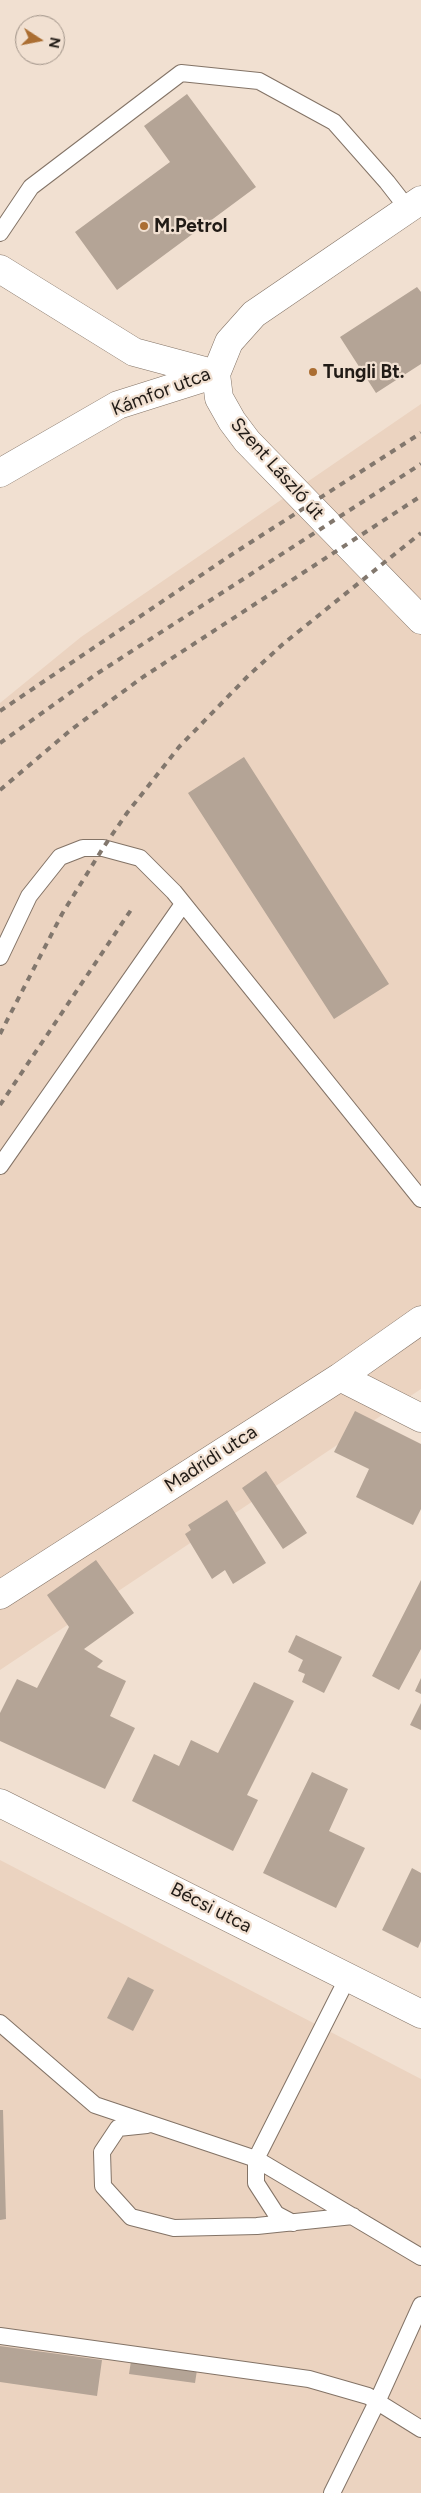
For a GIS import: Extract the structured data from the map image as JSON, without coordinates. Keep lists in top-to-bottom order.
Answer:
{
  "streets": {
    "street": [
      "Kámfor utca",
      "Szent László út",
      "Madridi utca",
      "Bécsi utca"
    ]
  },
  "crossings": [
    ["Kámfor utca", "Szent László út"]
  ],
  "places": ["M.Petrol", "Tungli Bt."],
  "north": "right"
}
